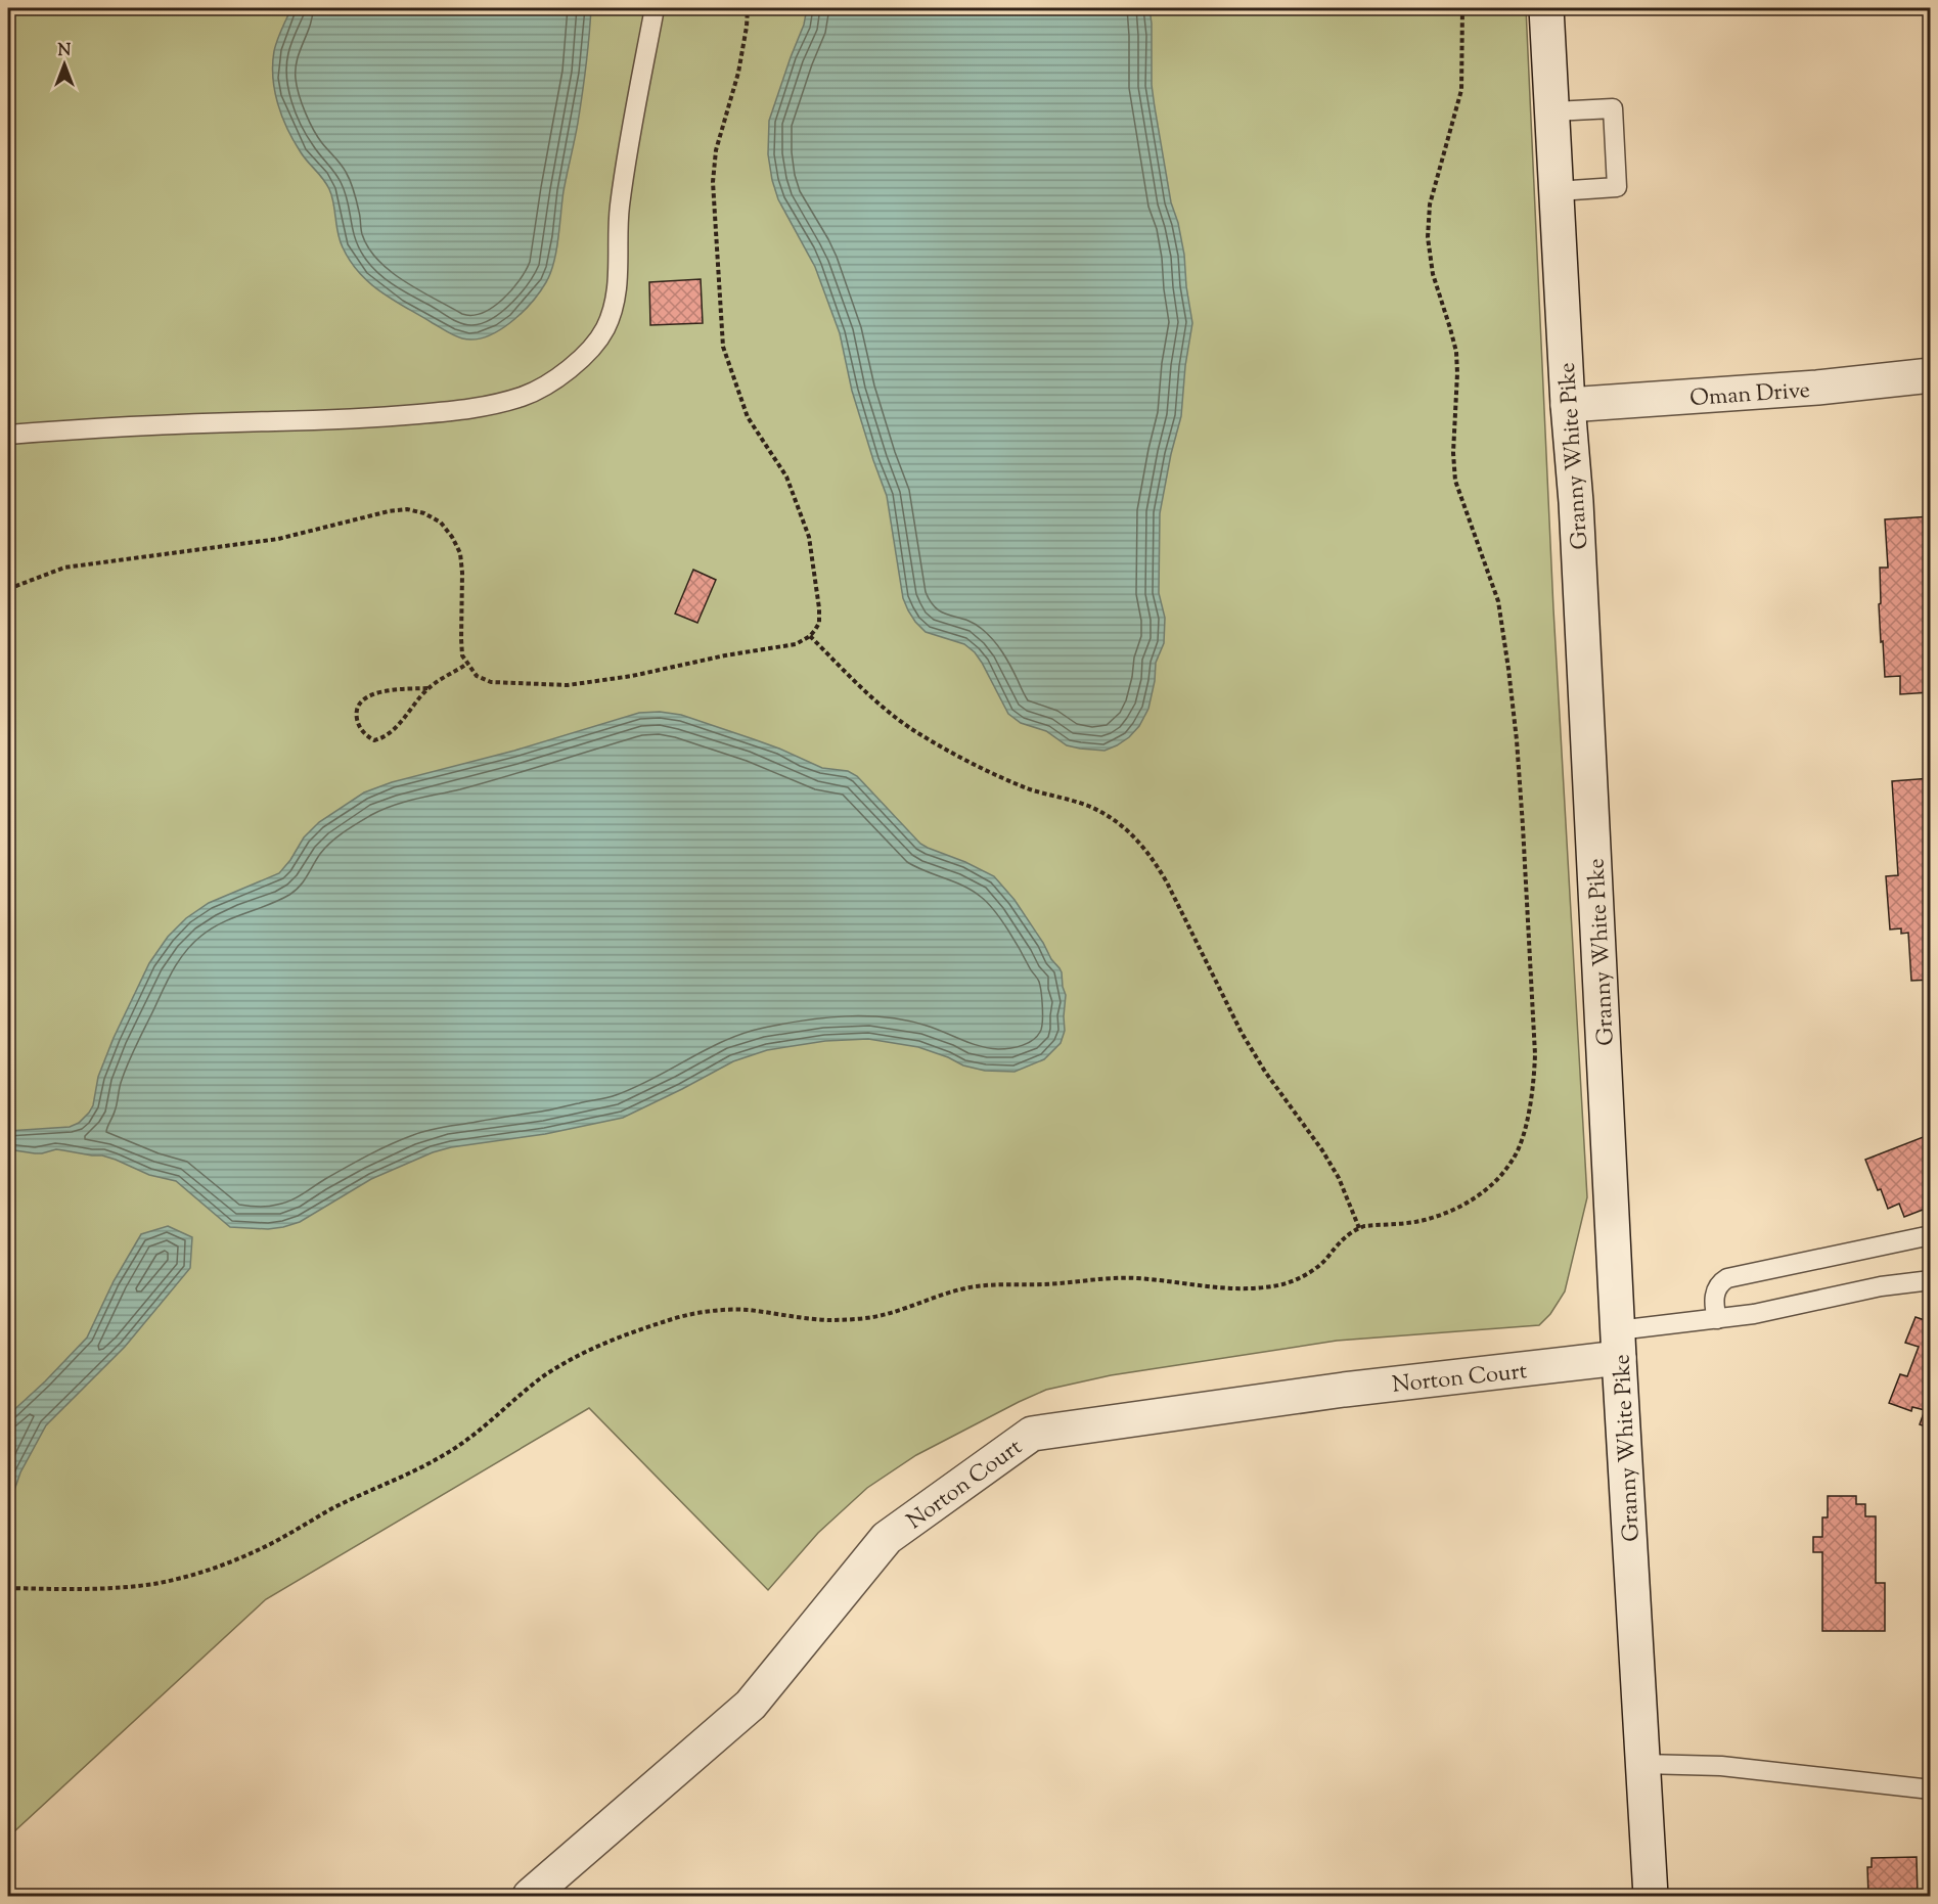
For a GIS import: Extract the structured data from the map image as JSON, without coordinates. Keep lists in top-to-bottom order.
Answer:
{
  "streets": {
    "main road": ["Oman Drive", "Granny White Pike", "Norton Court"]
  },
  "crossings": [
    ["Oman Drive", "Granny White Pike"],
    ["Granny White Pike", "Norton Court"]
  ],
  "north": "top"
}
